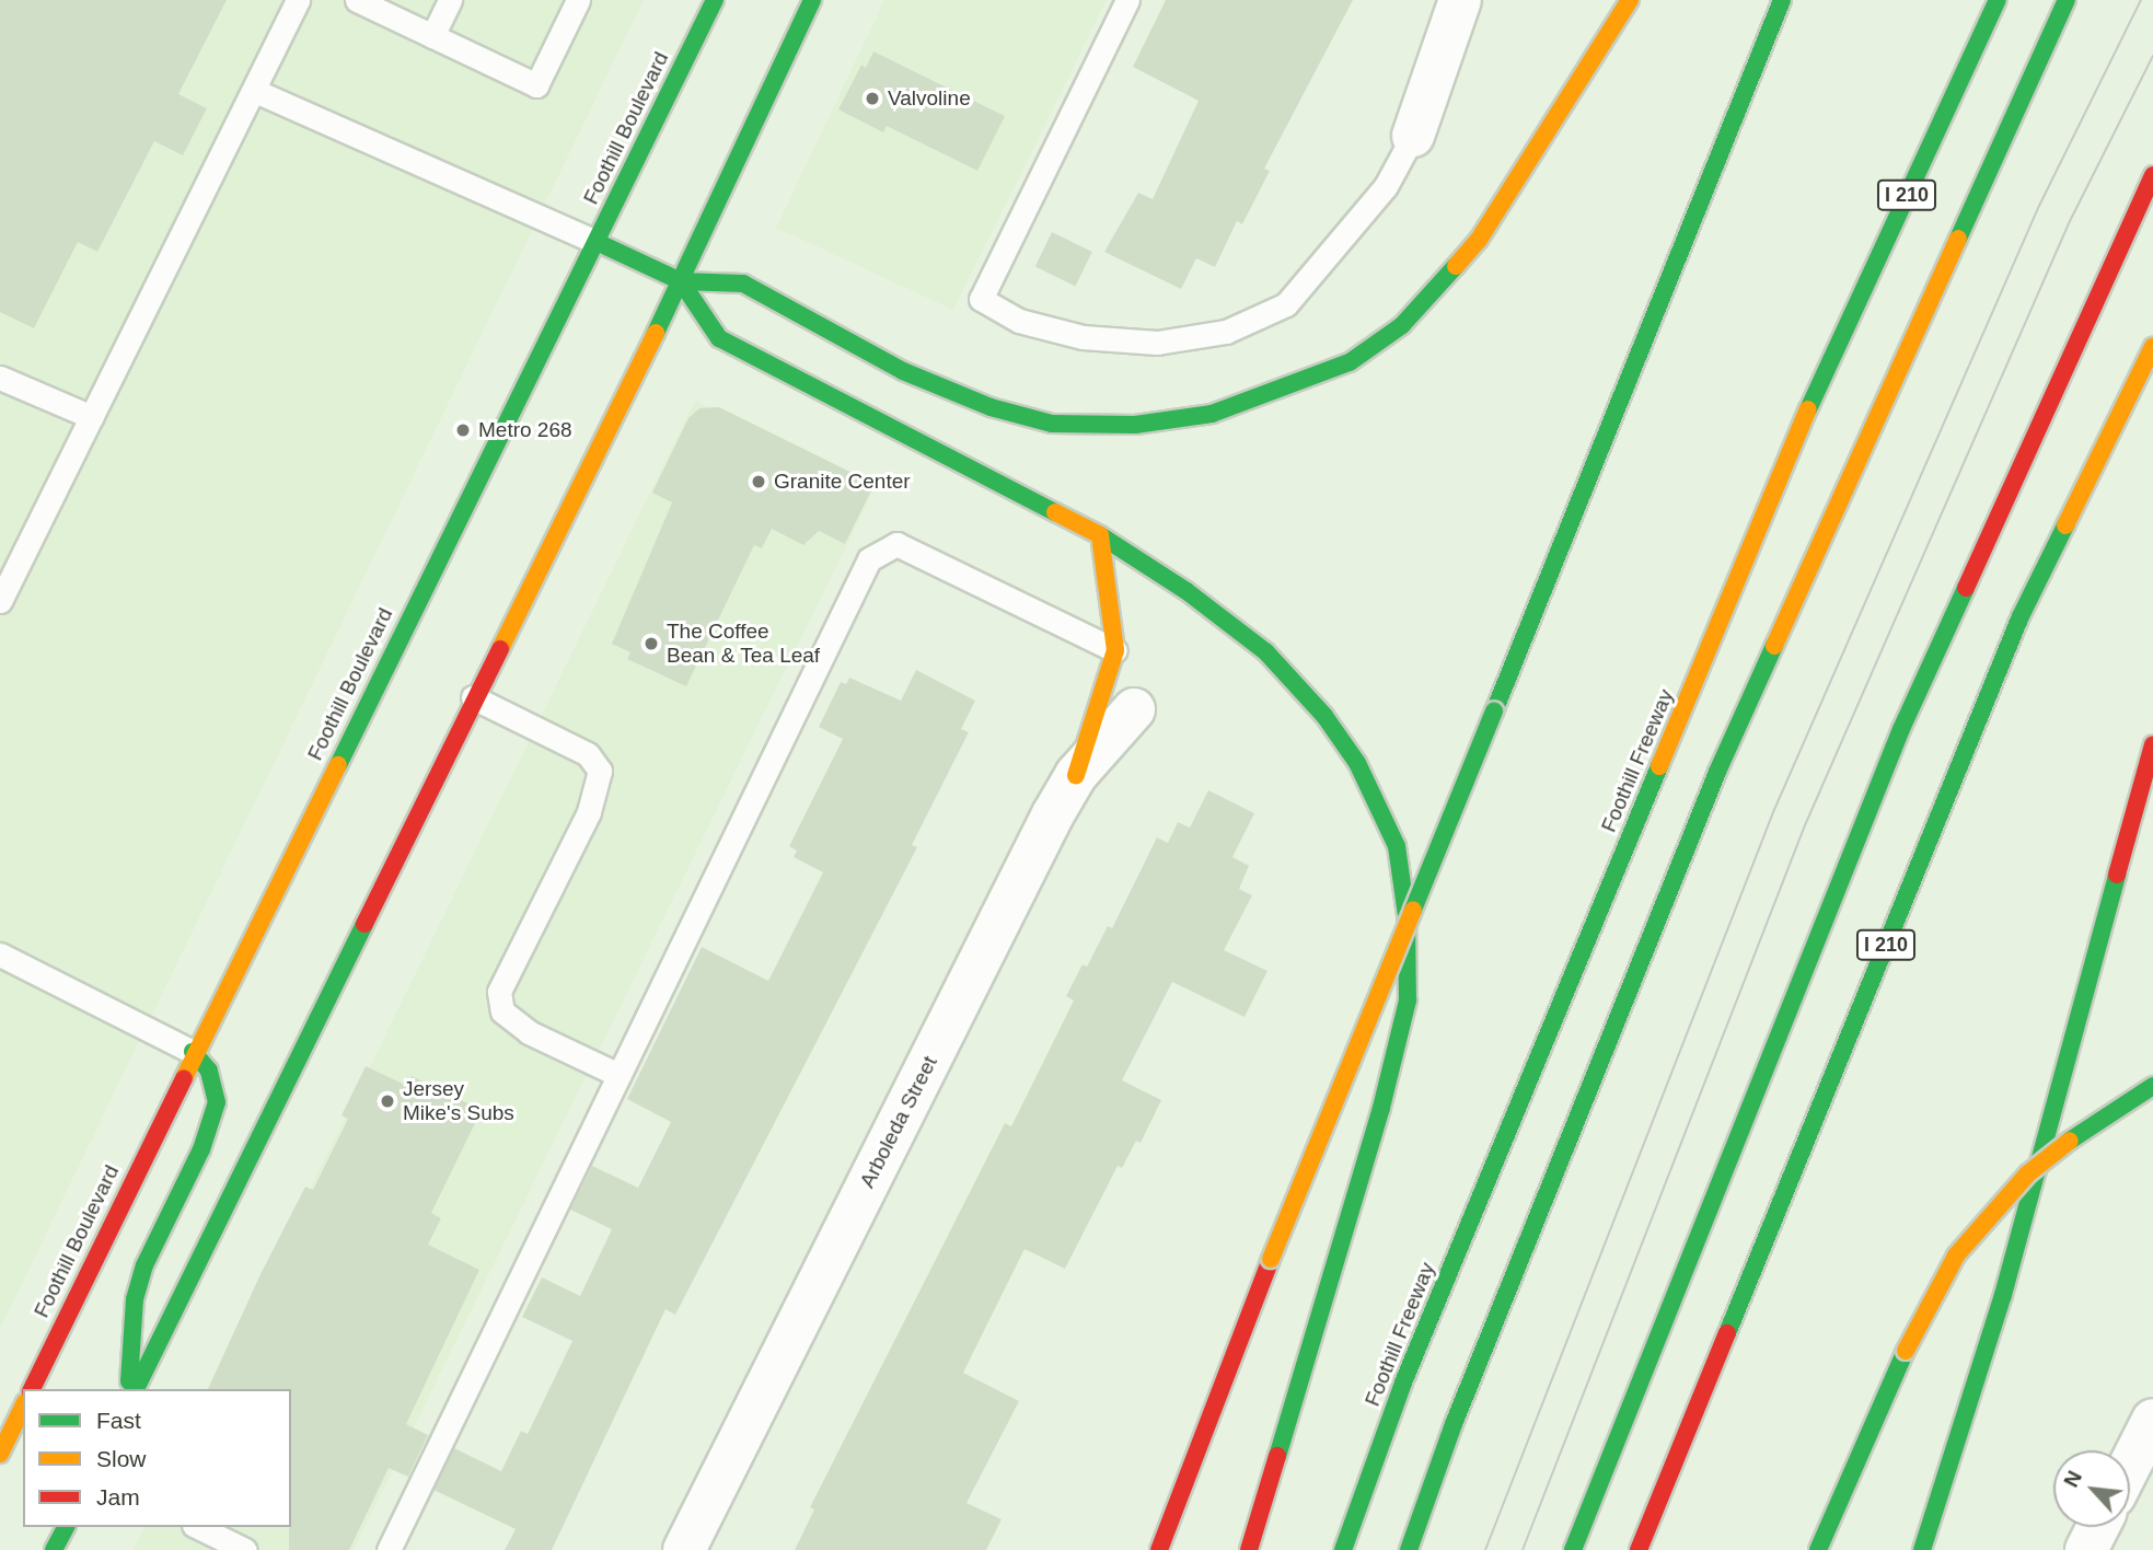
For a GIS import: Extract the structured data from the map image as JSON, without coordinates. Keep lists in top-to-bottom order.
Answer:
{
  "streets": {
    "main road": ["Foothill Boulevard", "I 210", "Foothill Freeway"],
    "street": ["Arboleda Street"]
  },
  "places": [
    "Valvoline",
    "Metro 268",
    "Granite Center",
    "The Coffee Bean & Tea Leaf",
    "Jersey Mike's Subs"
  ],
  "legend": ["Fast", "Slow", "Jam"],
  "north": "top left"
}
